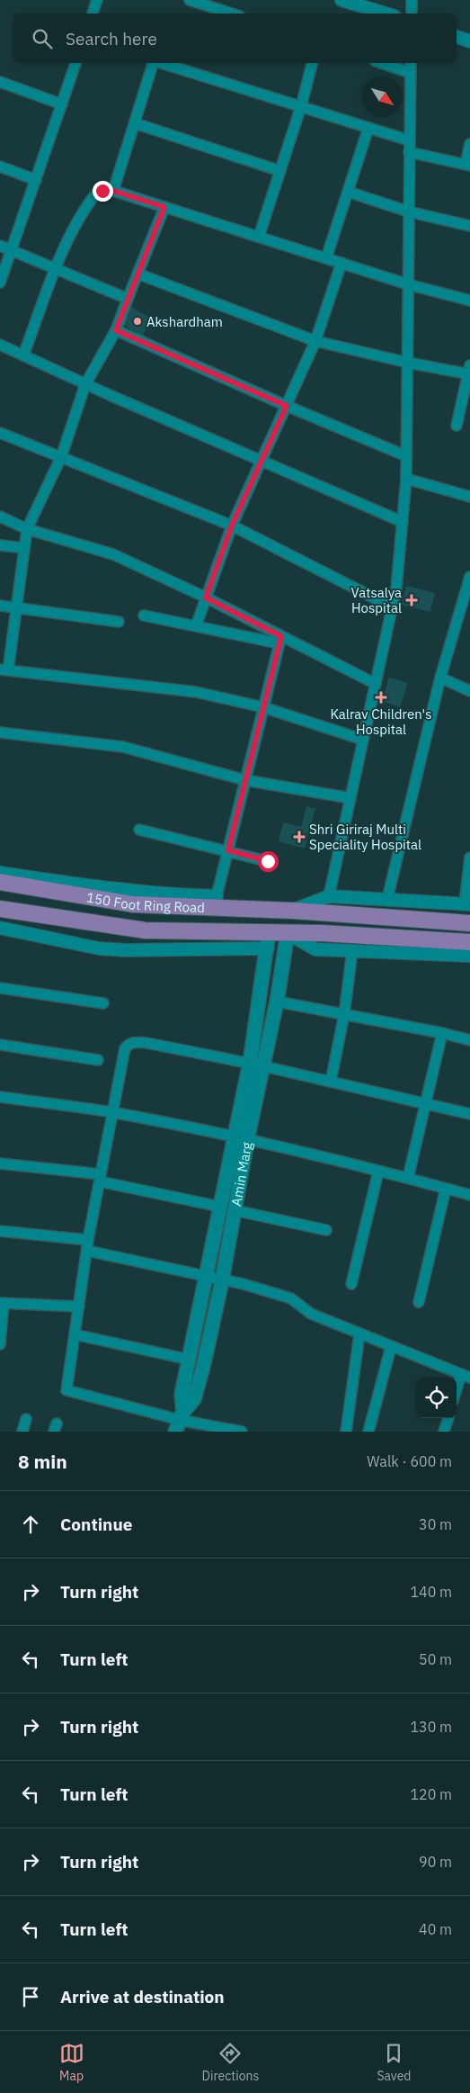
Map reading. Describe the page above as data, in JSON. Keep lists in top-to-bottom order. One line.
{"streets":{"highway":["150 Foot Ring Road"],"main road":["Amin Marg"]},"crossings":[["150 Foot Ring Road","Amin Marg"]],"places":{"other":["Akshardham"],"health":["Vatsalya Hospital","Kalrav Children's Hospital","Shri Giriraj Multi Speciality Hospital"]},"north":"bottom right","page":{"search":"Search here","heading":["8 min","Walk · 600 m"],"list":[["Continue","30 m"],["Turn right","140 m"],["Turn left","50 m"],["Turn right","130 m"],["Turn left","120 m"],["Turn right","90 m"],["Turn left","40 m"],"Arrive at destination"],"nav":["Map","Directions","Saved"]}}
